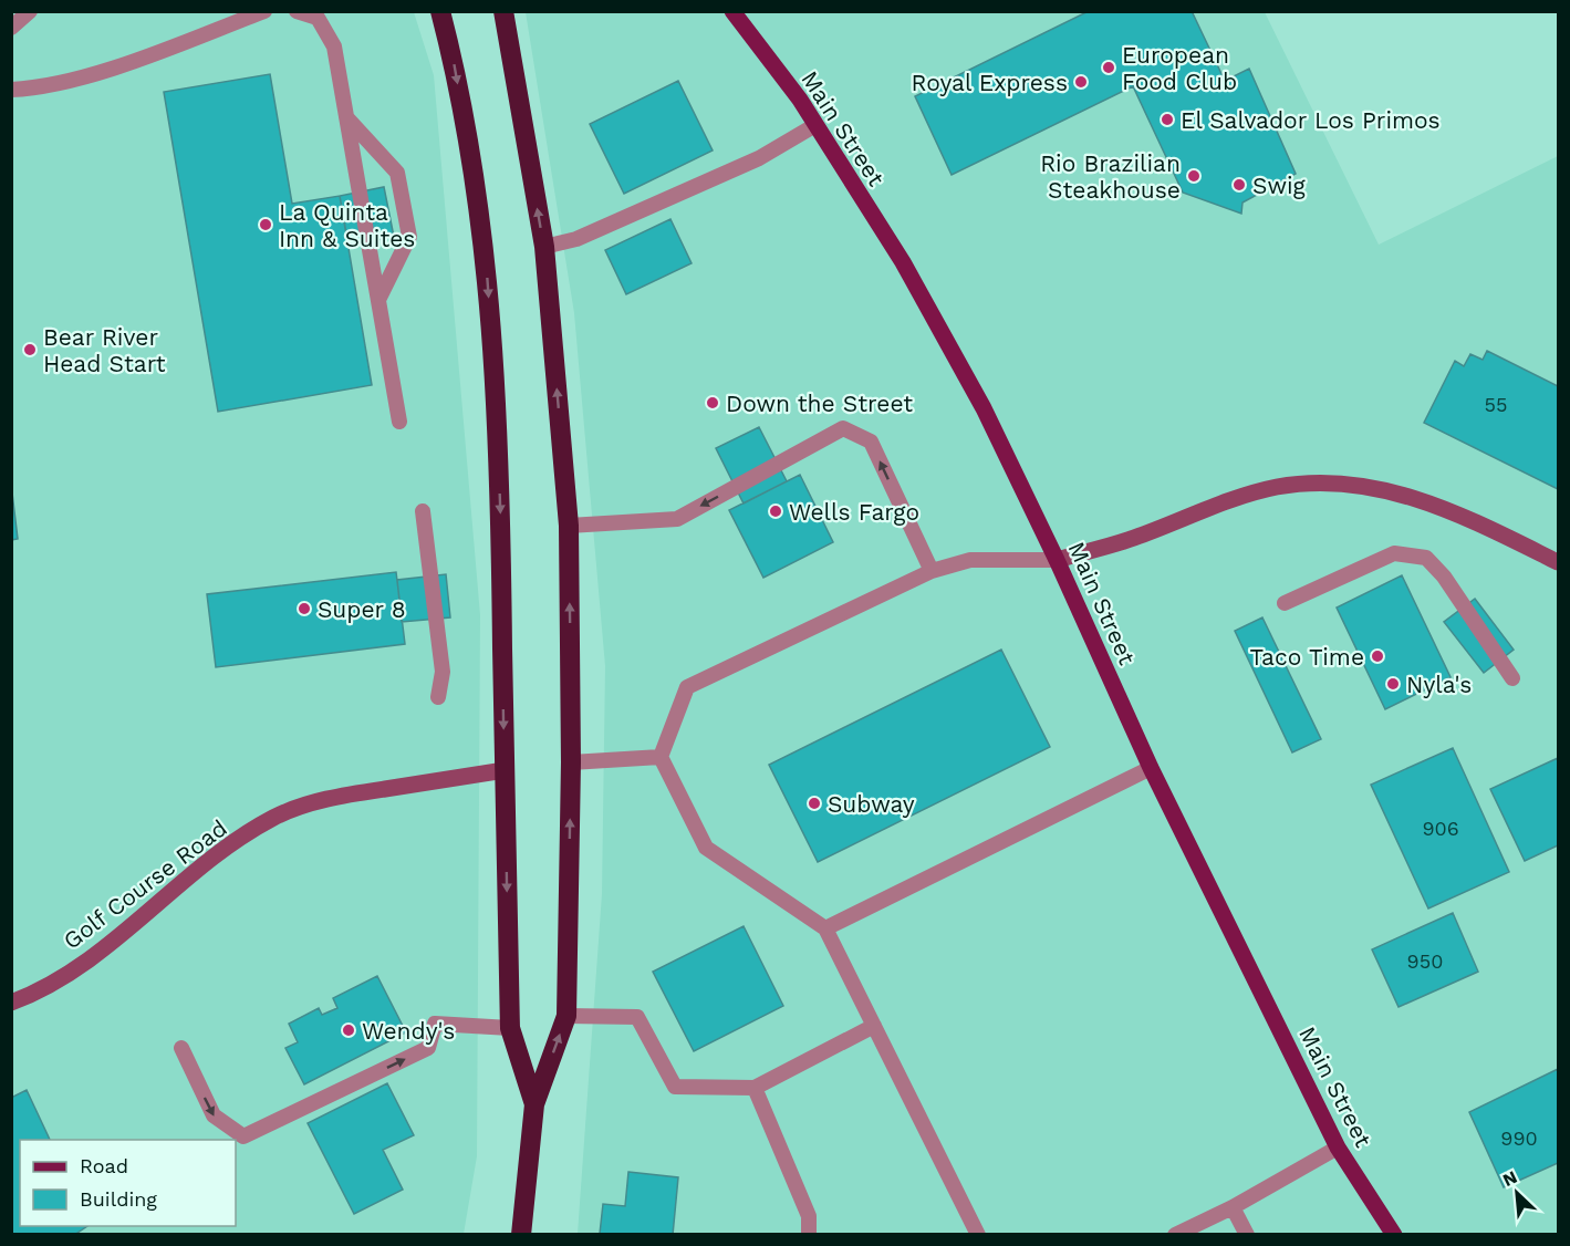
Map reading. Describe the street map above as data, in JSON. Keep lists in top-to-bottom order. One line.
{"streets":{"main road":["Main Street"],"street":["Golf Course Road"]},"places":["European Food Club","Royal Express","El Salvador Los Primos","Rio Brazilian Steakhouse","Swig","La Quinta Inn & Suites","Bear River Head Start","Down the Street","Wells Fargo","Super 8","Taco Time","Nyla's","Subway","Wendy's"],"house_numbers":["55","906","950","990"],"legend":["Road","Building"],"north":"top left"}
